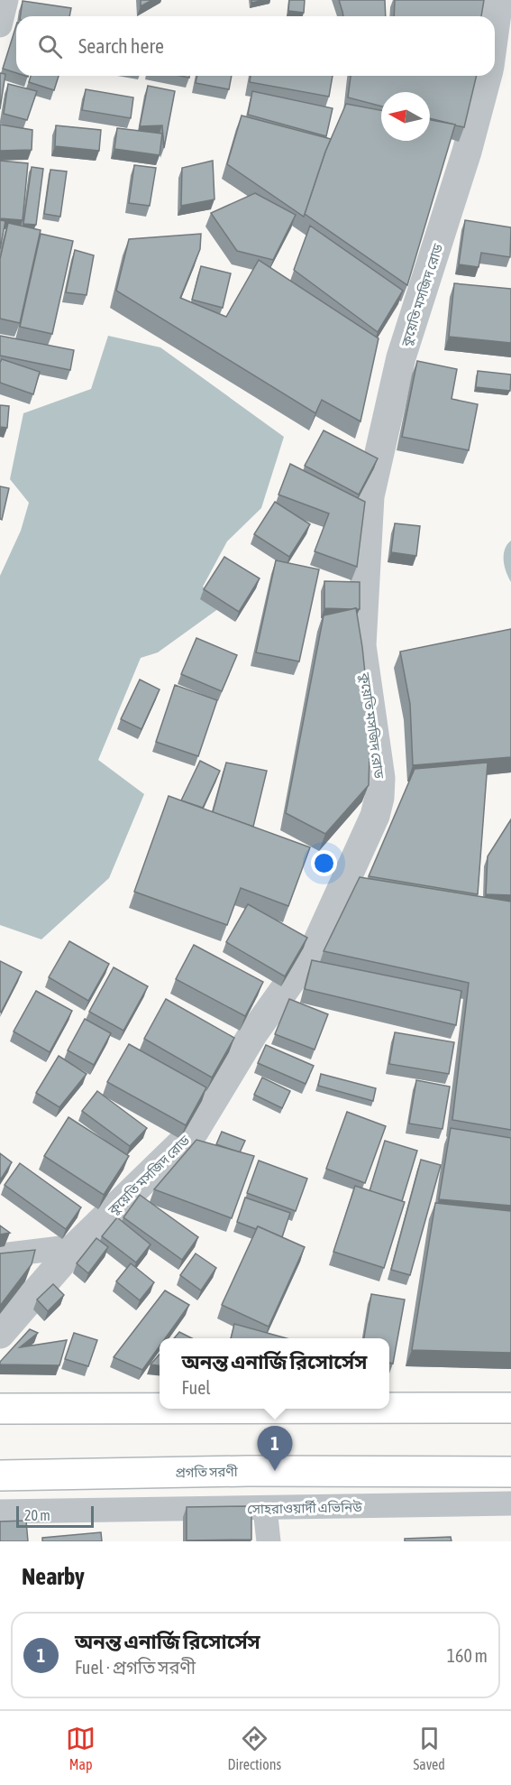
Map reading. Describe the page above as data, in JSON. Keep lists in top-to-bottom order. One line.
{"streets":{"main road":["প্রগতি সরণী"],"street":["কুয়েতি মসজিদ রোড","সোহরাওয়ার্দী এভিনিউ"]},"scale_bar":"20 m","north":"left","page":{"search":"Search here","popup":["অনন্ত এনার্জি রিসোর্সেস","Fuel"],"pins":"1","scale":"20 m","heading":"Nearby","list":[{"mark":"1","name":"অনন্ত এনার্জি রিসোর্সেস","note":"Fuel · প্রগতি সরণী","value":"160 m"}],"nav":["Map","Directions","Saved"]}}
